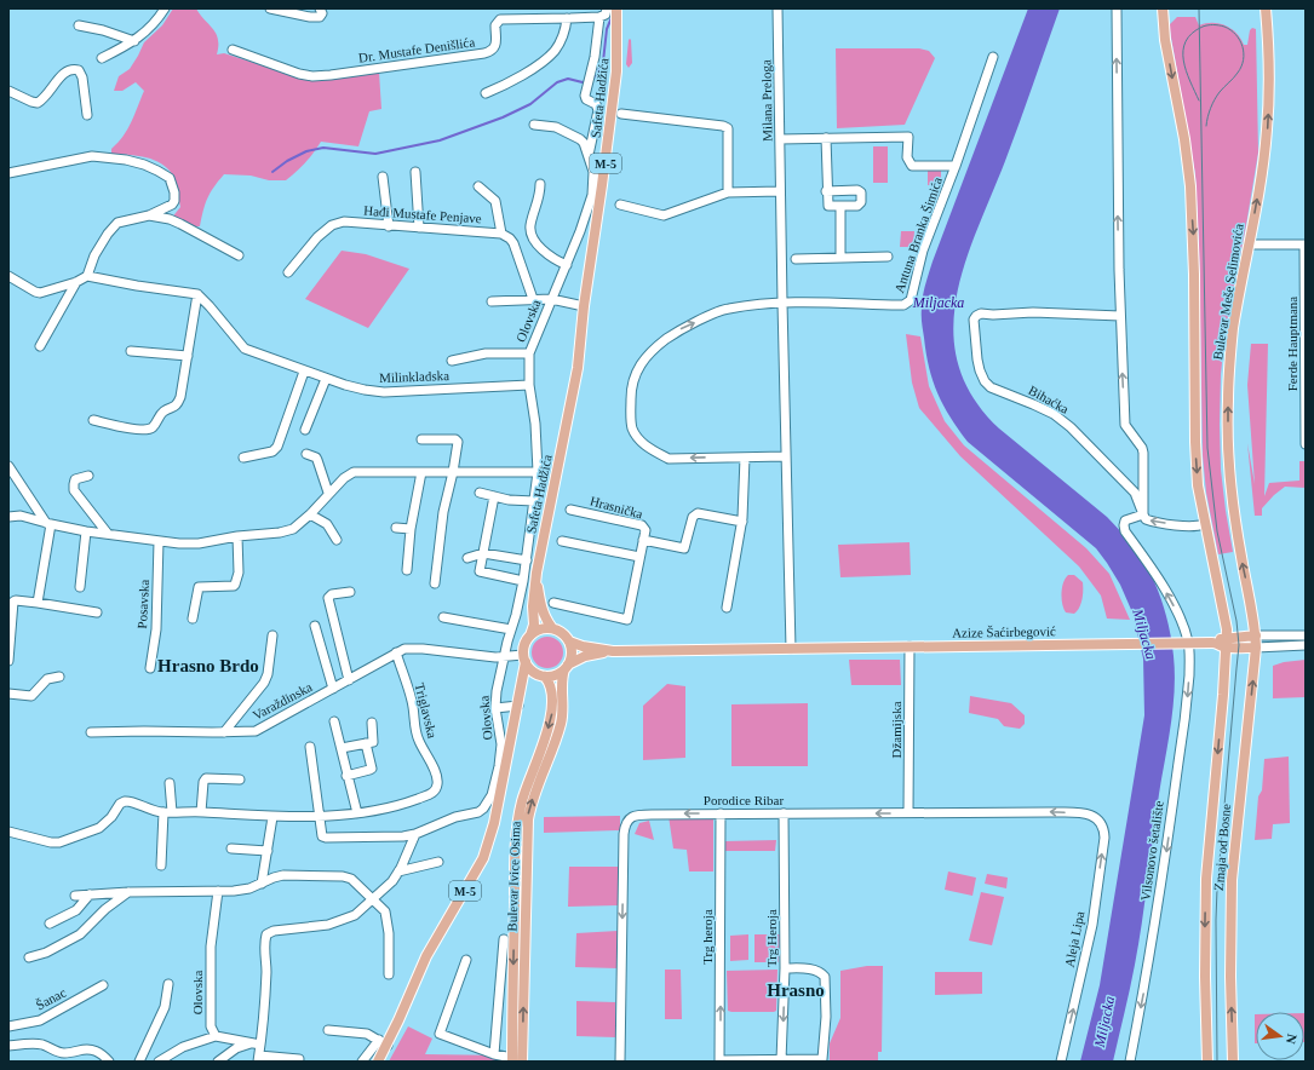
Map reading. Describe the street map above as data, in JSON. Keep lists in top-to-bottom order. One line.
{"streets":{"main road":["Safeta Hadžića","M-5","Bulevar Meše Selimovića","Azize Šaćirbegović","Zmaja od Bosne","Bulevar Ivice Osima"],"street":["Dr. Mustafe Denišlića","Milana Preloga","Hađi Mustafe Penjave","Antuna Branka Šimića","Olovska","Ferde Hauptmana","Milinkladska","Bihaćka","Hrasnička","Posavska","Varaždinska","Triglavska","Džamijska","Porodice Ribar","Vilsonovo šetalište","Trg heroja","Trg Heroja","Aleja Lipa","Šanac"]},"crossings":[["Safeta Hadžića","M-5"],["Safeta Hadžića","Olovska"],["Safeta Hadžića","Azize Šaćirbegović"],["Safeta Hadžića","Bulevar Ivice Osima"],["Milana Preloga","Antuna Branka Šimića"],["M-5","Azize Šaćirbegović"],["M-5","Bulevar Ivice Osima"],["Bulevar Meše Selimovića","Azize Šaćirbegović"],["Bulevar Meše Selimovića","Zmaja od Bosne"],["Olovska","Milinkladska"],["Olovska","Triglavska"],["Azize Šaćirbegović","Džamijska"],["Azize Šaćirbegović","Zmaja od Bosne"],["Azize Šaćirbegović","Vilsonovo šetalište"],["Azize Šaćirbegović","Bulevar Ivice Osima"],["Varaždinska","Triglavska"],["Džamijska","Porodice Ribar"],["Porodice Ribar","Trg heroja"],["Porodice Ribar","Trg Heroja"],["Porodice Ribar","Aleja Lipa"],["Trg heroja","Trg Heroja"]],"one_way":["Vilsonovo šetalište","Trg heroja","Trg Heroja","Aleja Lipa"],"districts":["Hrasno Brdo","Hrasno"],"water":["Miljacka"],"north":"right"}
